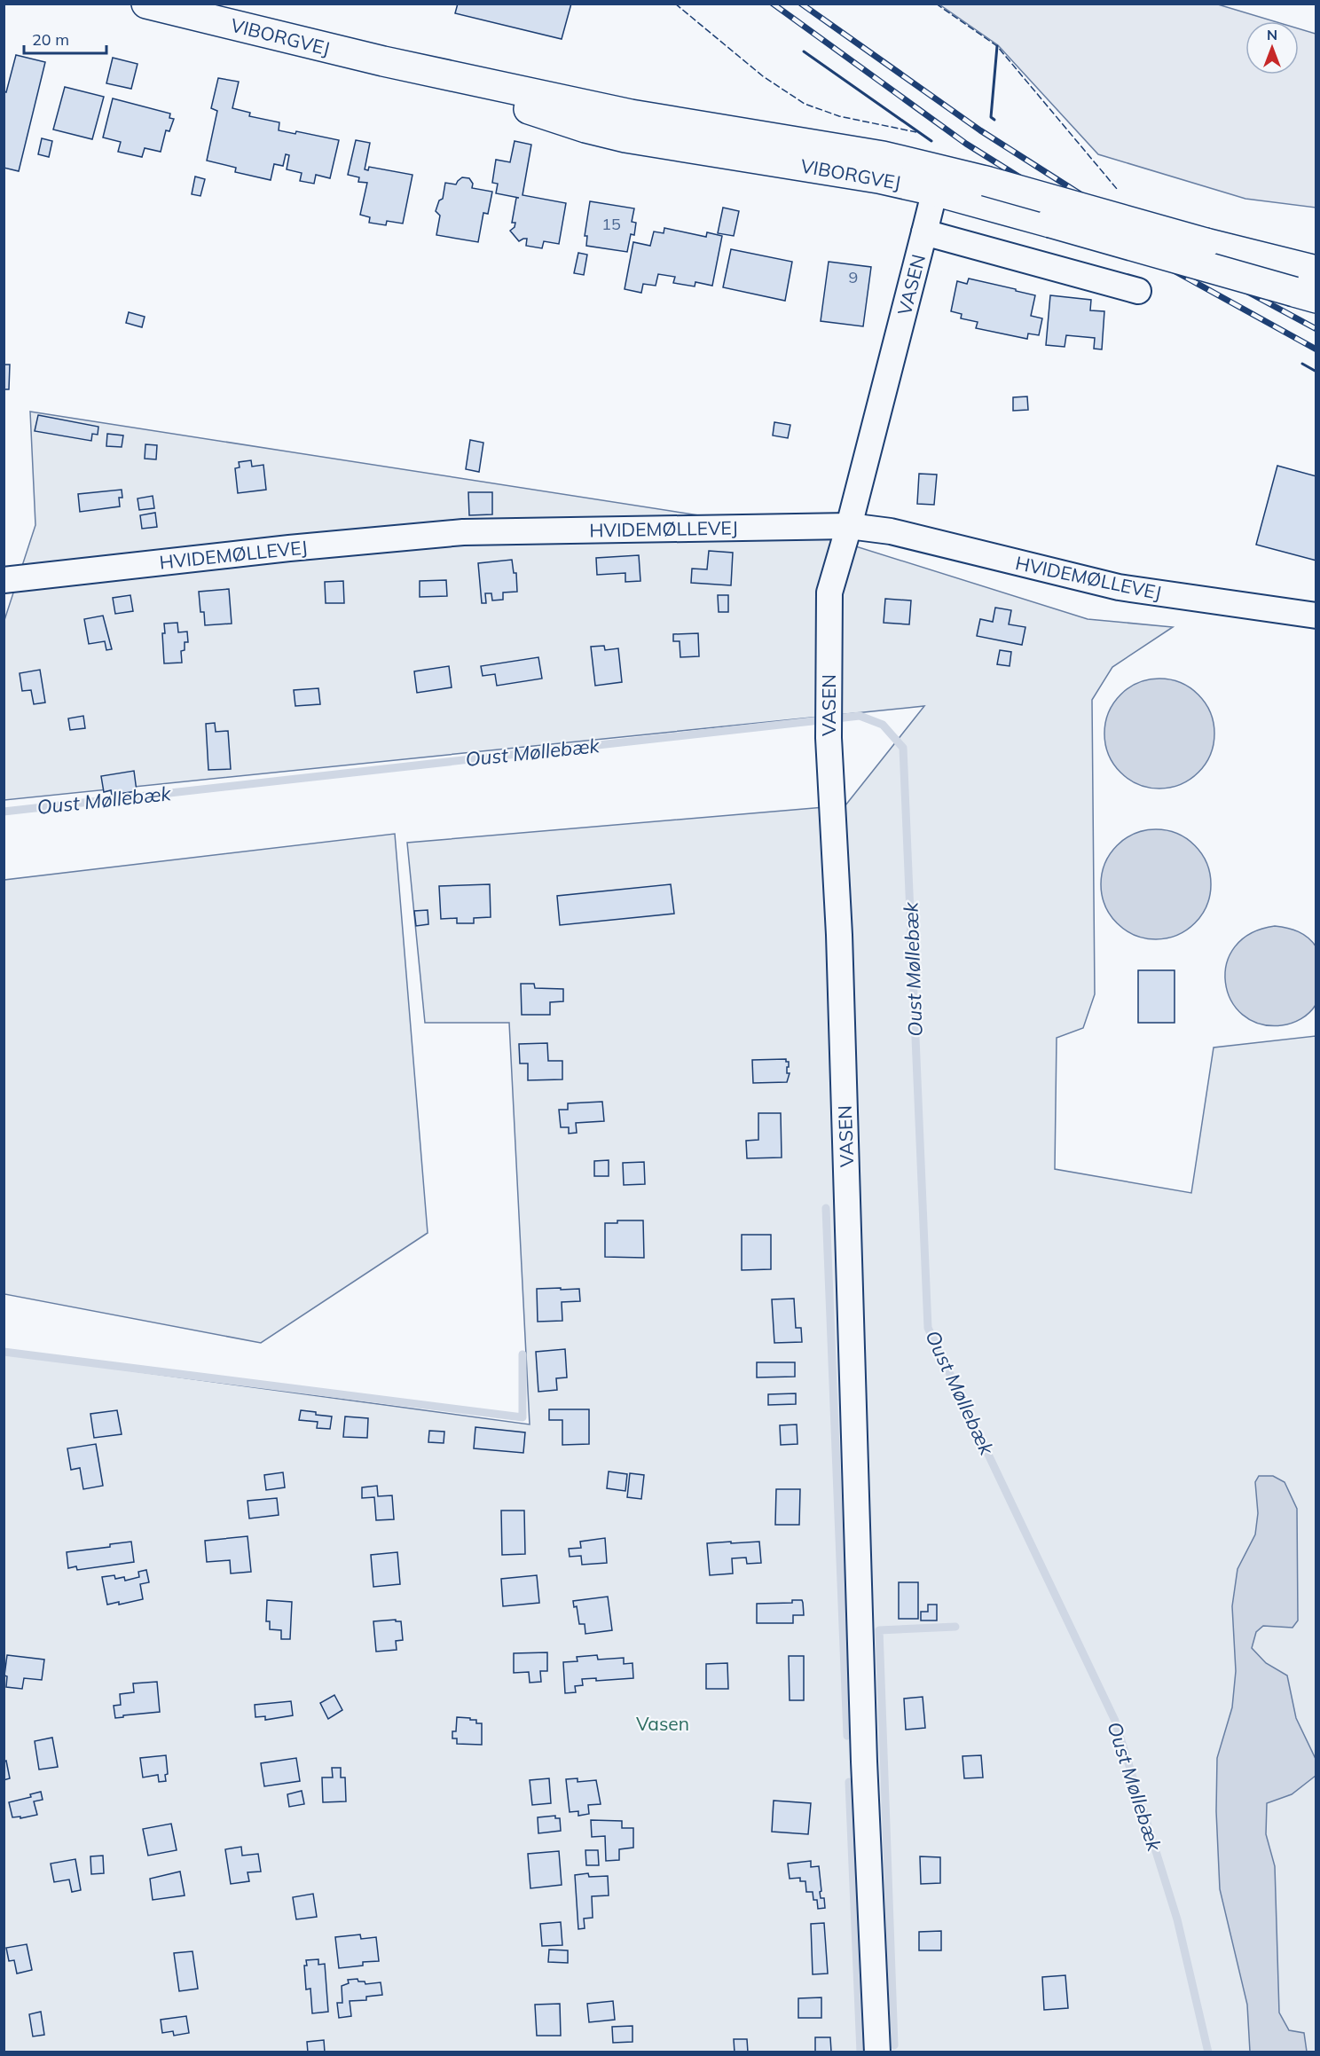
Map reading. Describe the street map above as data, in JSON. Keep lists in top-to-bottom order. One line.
{"streets":{"street":["VIBORGVEJ","VASEN","HVIDEMØLLEVEJ"]},"crossings":[["VIBORGVEJ","VASEN"],["VASEN","HVIDEMØLLEVEJ"]],"water":["Oust Møllebæk"],"parks":["Vasen"],"house_numbers":["15","9"],"scale_bar":"20 m","north":"top"}
